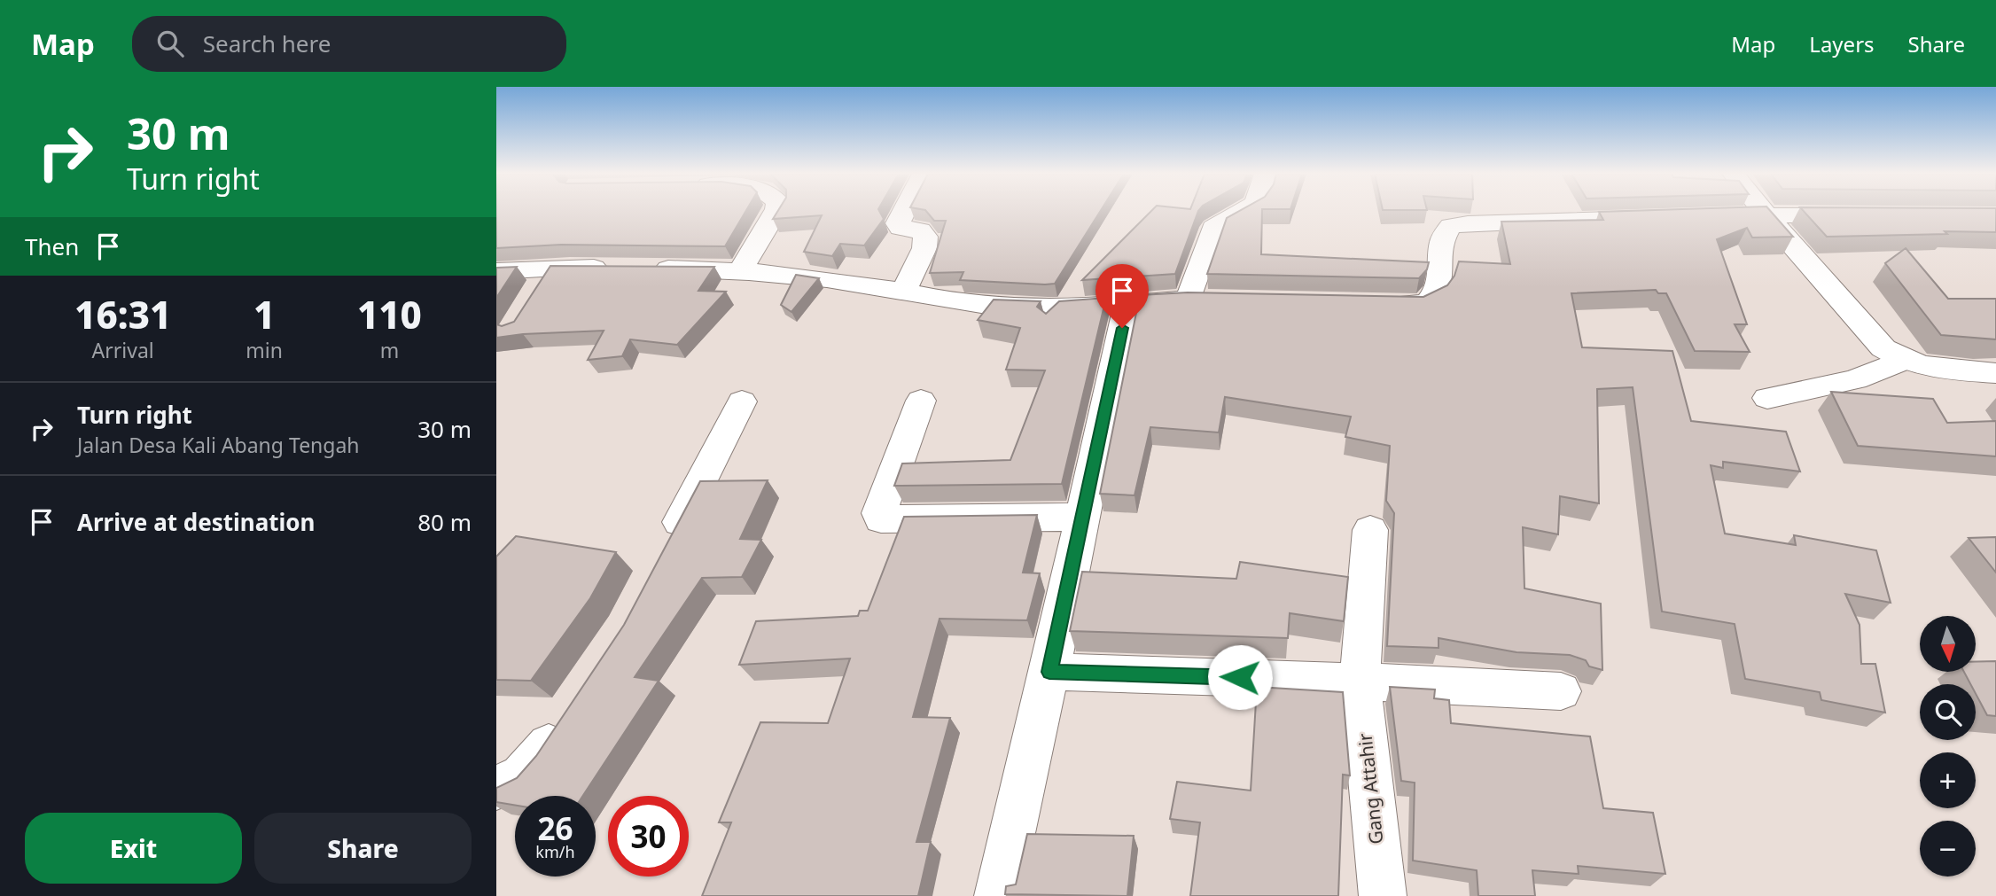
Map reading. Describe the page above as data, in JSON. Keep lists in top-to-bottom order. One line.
{"streets":{"street":["Gang Attahir"]},"north":"bottom","page":{"header":"Map","search":"Search here","nav":["Map","Layers","Share"],"turn":["30 m","Turn right"],"then":"Then","eta":["16:31","Arrival","1","min","110","m"],"list":[{"name":"Turn right","note":"Jalan Desa Kali Abang Tengah","value":"30 m"},{"name":"Arrive at destination","value":"80 m"}],"map_buttons":["+","−"],"speed":"26 km/h","limit":"30","buttons":["Exit","Share"]}}
